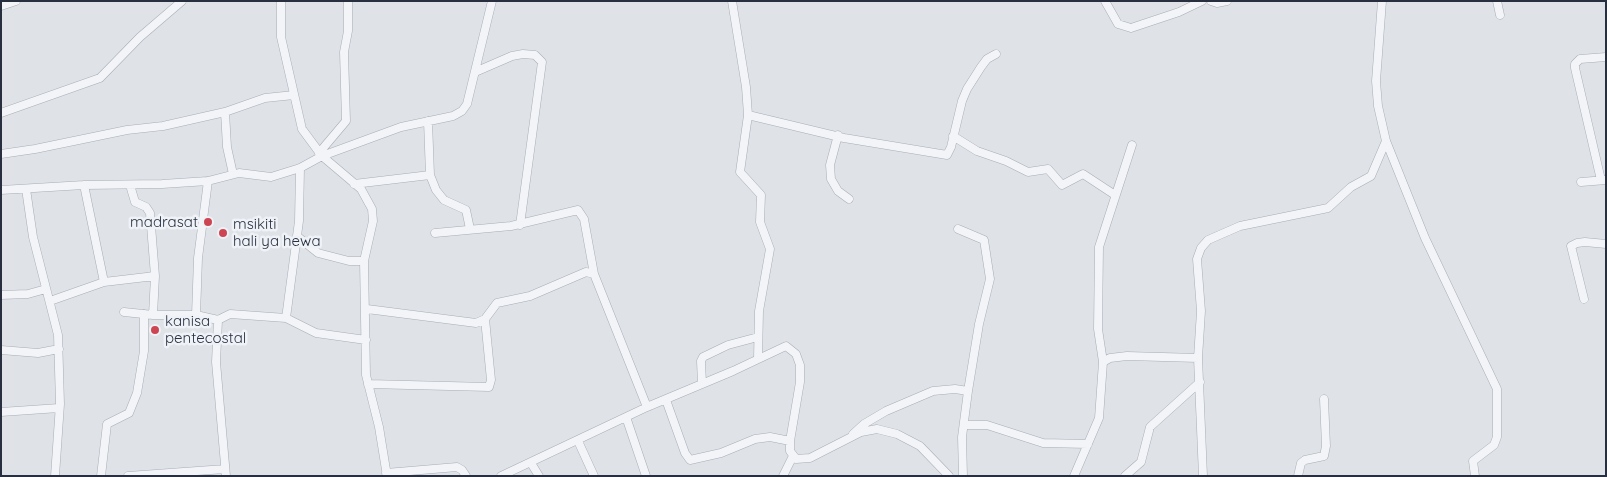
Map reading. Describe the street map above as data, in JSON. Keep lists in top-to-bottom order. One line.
{"places":["madrasat","msikiti hali ya hewa","kanisa pentecostal"]}
